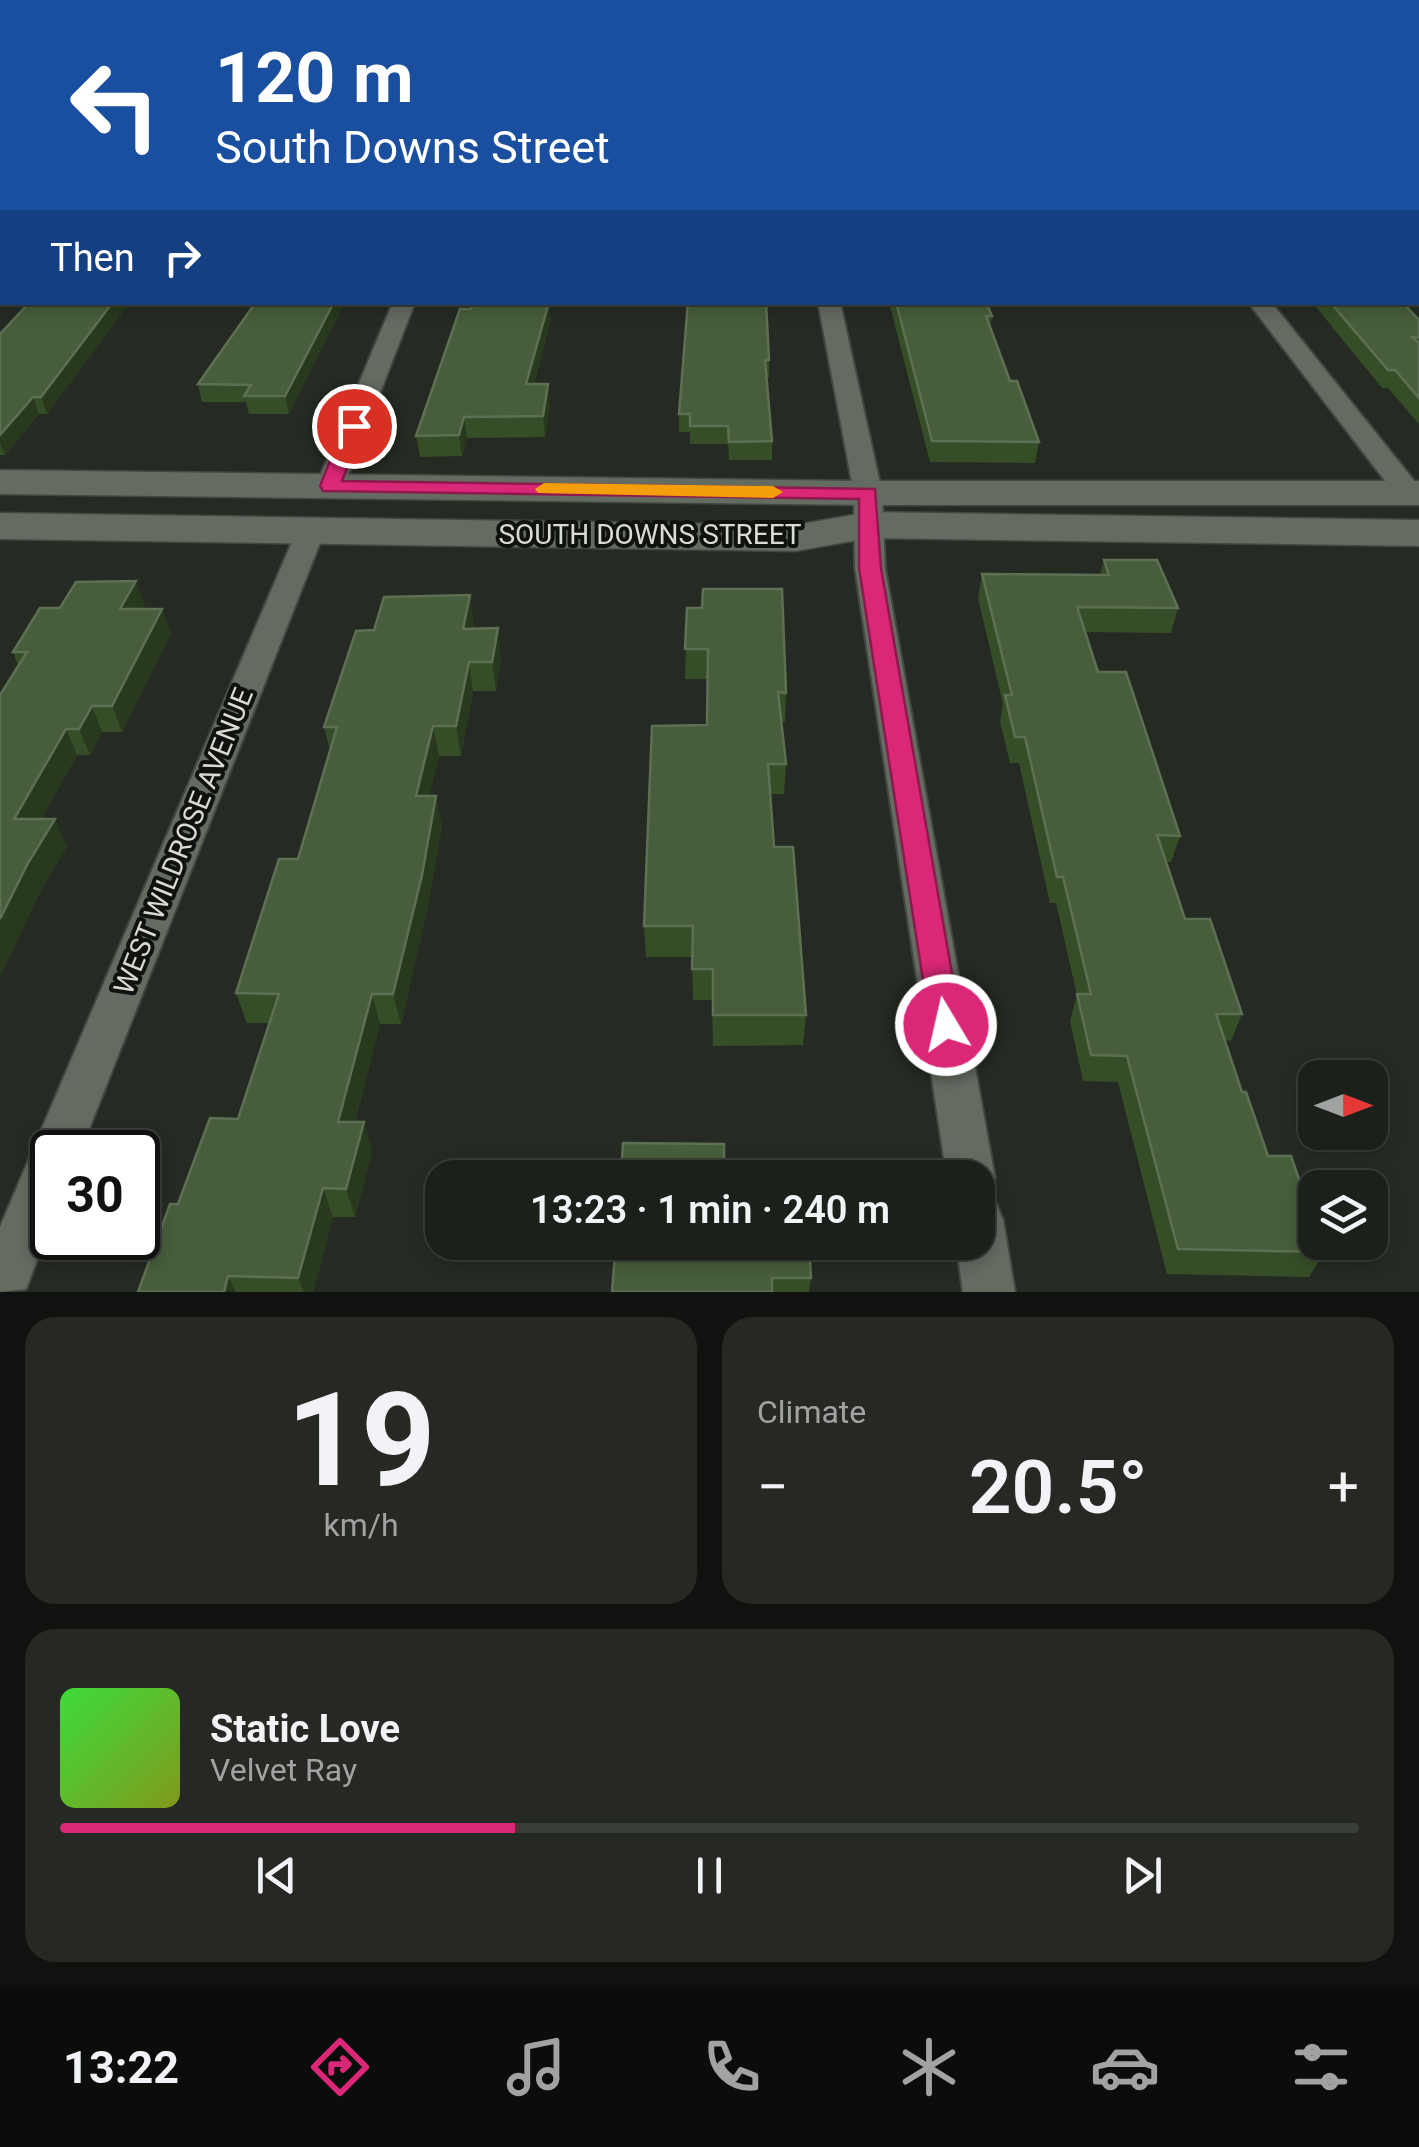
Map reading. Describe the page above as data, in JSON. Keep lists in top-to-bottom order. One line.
{"streets":{"main road":["SOUTH DOWNS STREET"],"street":["WEST WILDROSE AVENUE"]},"crossings":[["SOUTH DOWNS STREET","WEST WILDROSE AVENUE"]],"north":"right","page":{"turn":["120 m","South Downs Street"],"then":"Then","limit":"30","trip":"13:23 · 1 min · 240 m","tile":[["19","km/h"],"Climate"],"heat":["−","20.5°","+"],"song":["Static Love","Velvet Ray"],"tabs":"13:22"}}
